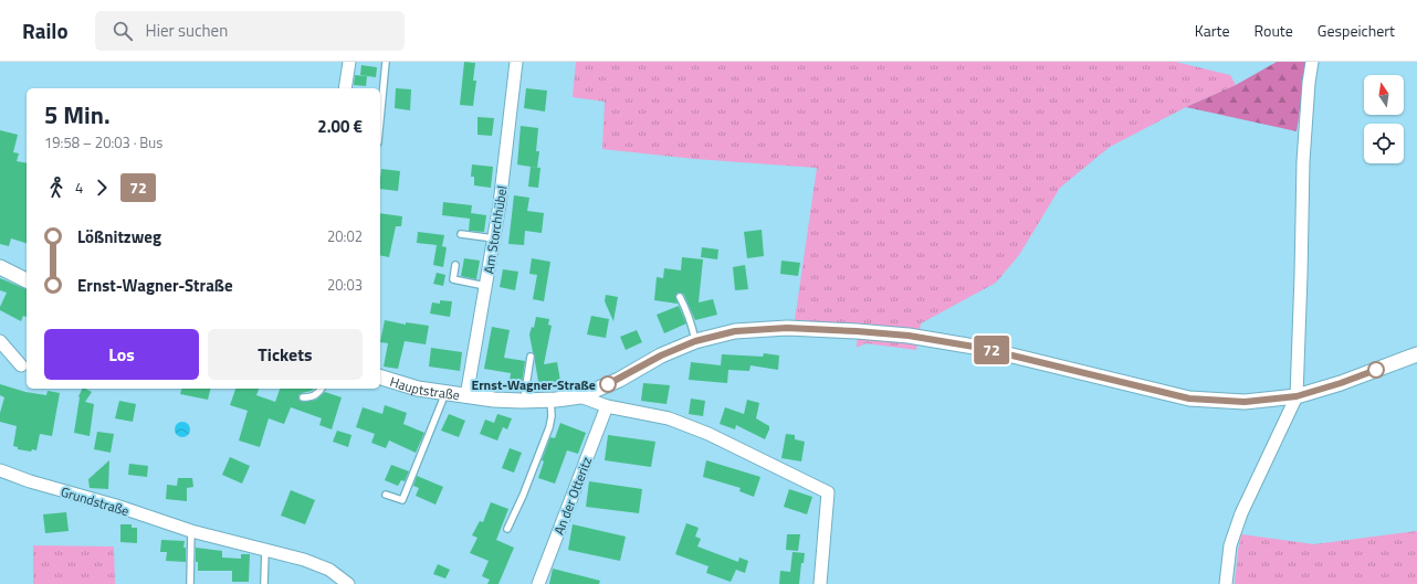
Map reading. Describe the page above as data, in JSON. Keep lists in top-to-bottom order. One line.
{"streets":{"street":["Am Storchhübel","Hauptstraße","An der Otteritz","Grundstraße"]},"crossings":[["Am Storchhübel","Hauptstraße"]],"places":["Ernst-Wagner-Straße"],"lines":["bus line 72"],"north":"top","page":{"header":"Railo","search":"Hier suchen","nav":["Karte","Route","Gespeichert"],"on_map":"72","heading":["5 Min.","19:58 – 20:03 · Bus","2.00 €"],"legs":["4","72"],"list":[{"name":"Lößnitzweg","value":"20:02"},{"name":"Ernst-Wagner-Straße","value":"20:03"}],"buttons":["Los","Tickets"]}}
